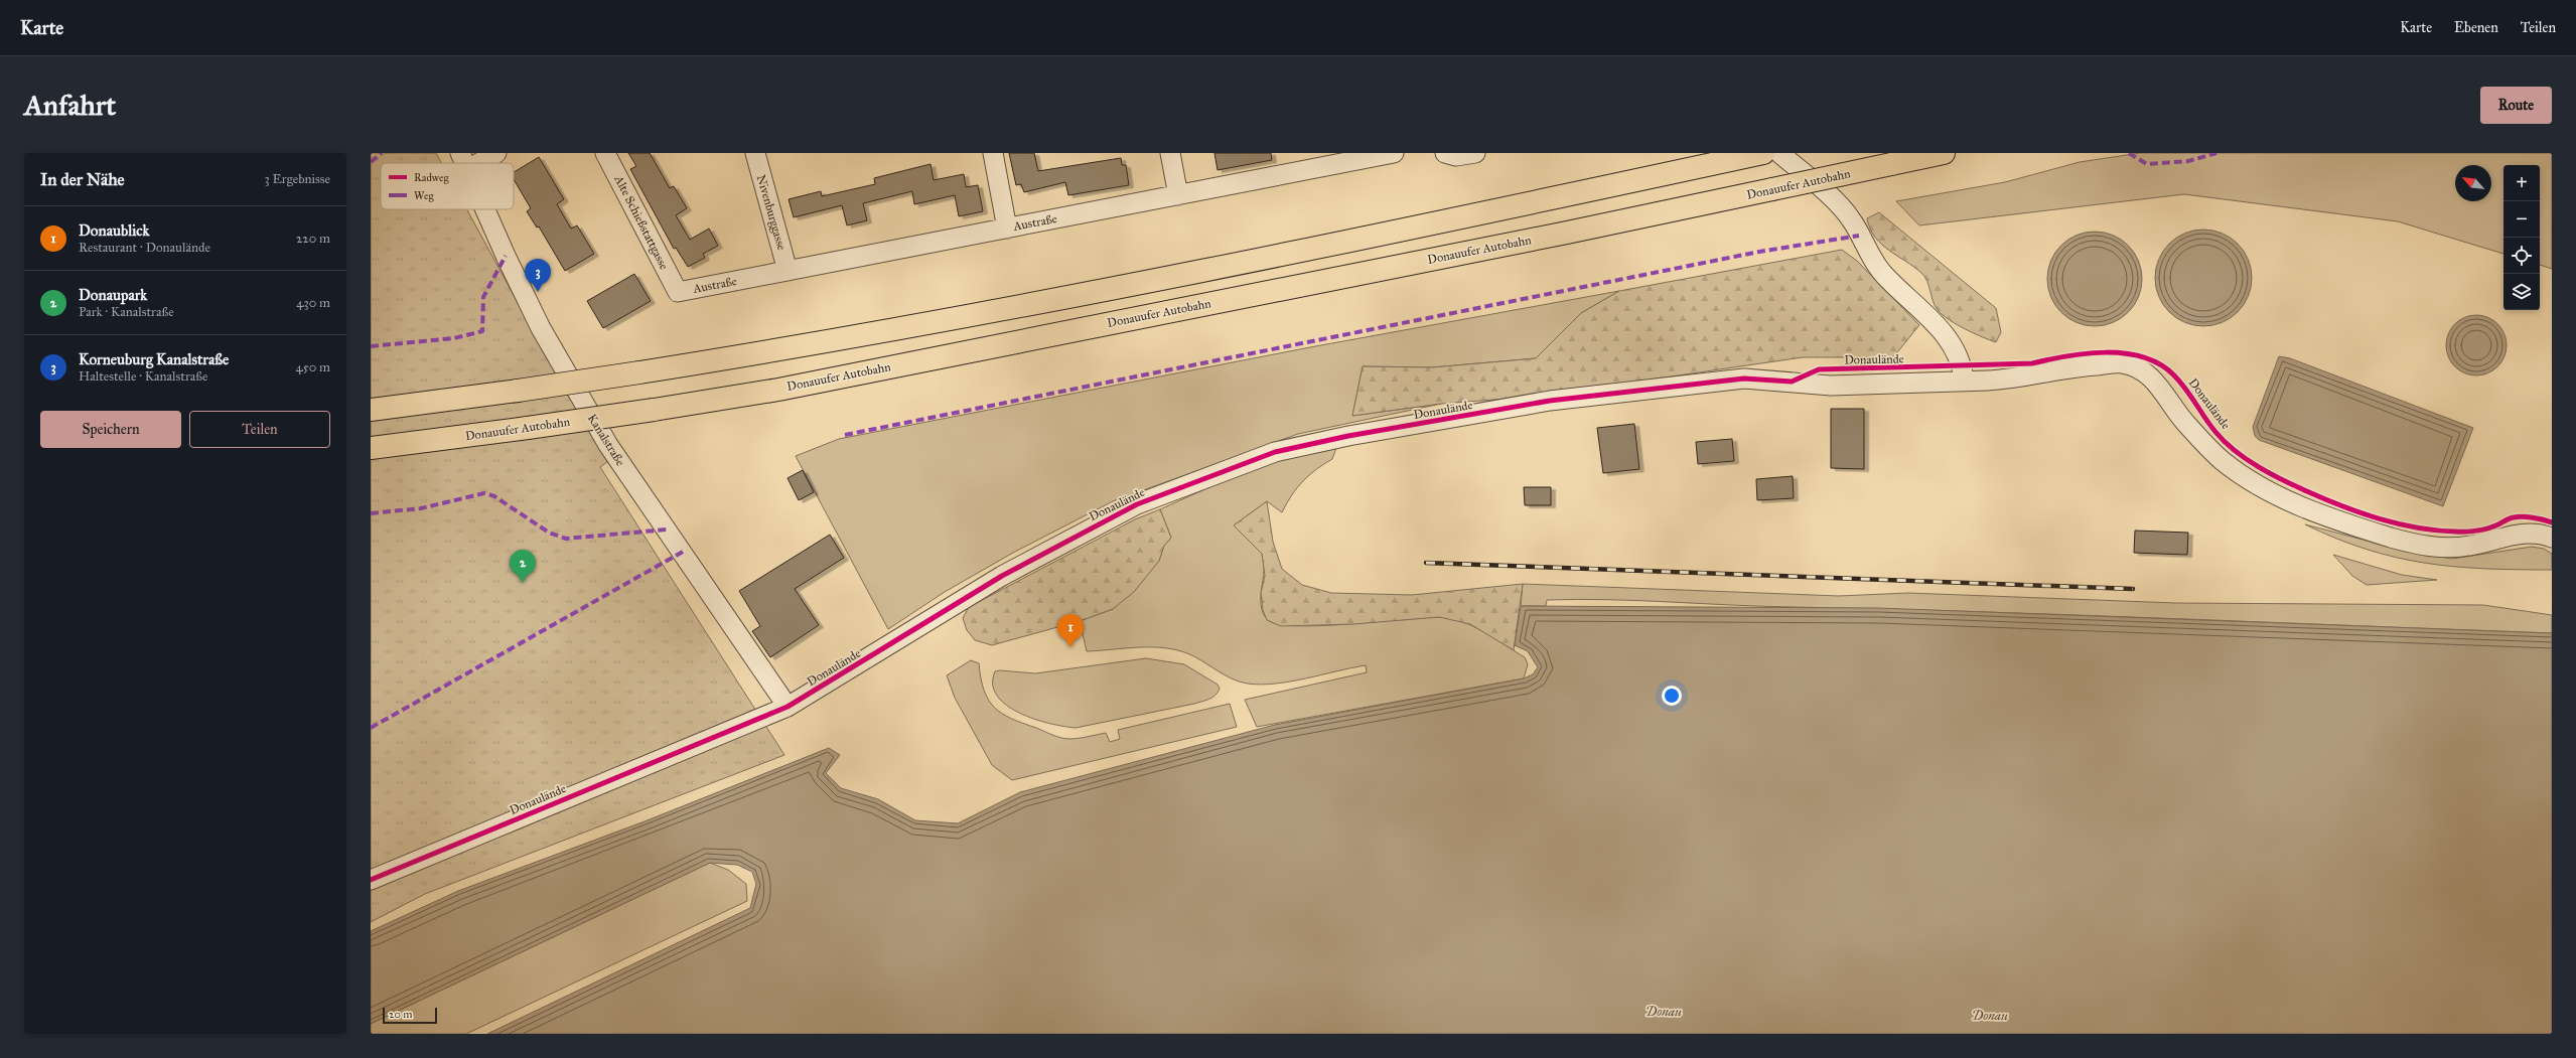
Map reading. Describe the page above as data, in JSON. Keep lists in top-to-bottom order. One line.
{"streets":{"highway":["Donauufer Autobahn"],"street":["Nivenburggasse","Alte Schießstattgasse","Austraße","Donaulände","Kanalstraße"]},"crossings":[["Nivenburggasse","Austraße"],["Alte Schießstattgasse","Austraße"],["Donaulände","Kanalstraße"]],"water":["Donau"],"legend":["Radweg","Weg"],"scale_bar":"20 m","north":"top left","page":{"header":"Karte","nav":["Karte","Ebenen","Teilen"],"buttons":["Route",["Speichern","Teilen"]],"title":"Anfahrt","heading":["In der Nähe","3 Ergebnisse"],"map_buttons":["+","−"],"list":[{"mark":"1","name":"Donaublick","note":"Restaurant · Donaulände","value":"220 m"},{"mark":"2","name":"Donaupark","note":"Park · Kanalstraße","value":"430 m"},{"mark":"3","name":"Korneuburg Kanalstraße","note":"Haltestelle · Kanalstraße","value":"450 m"}],"pins":["3","2","1"],"scale":"20 m"}}
